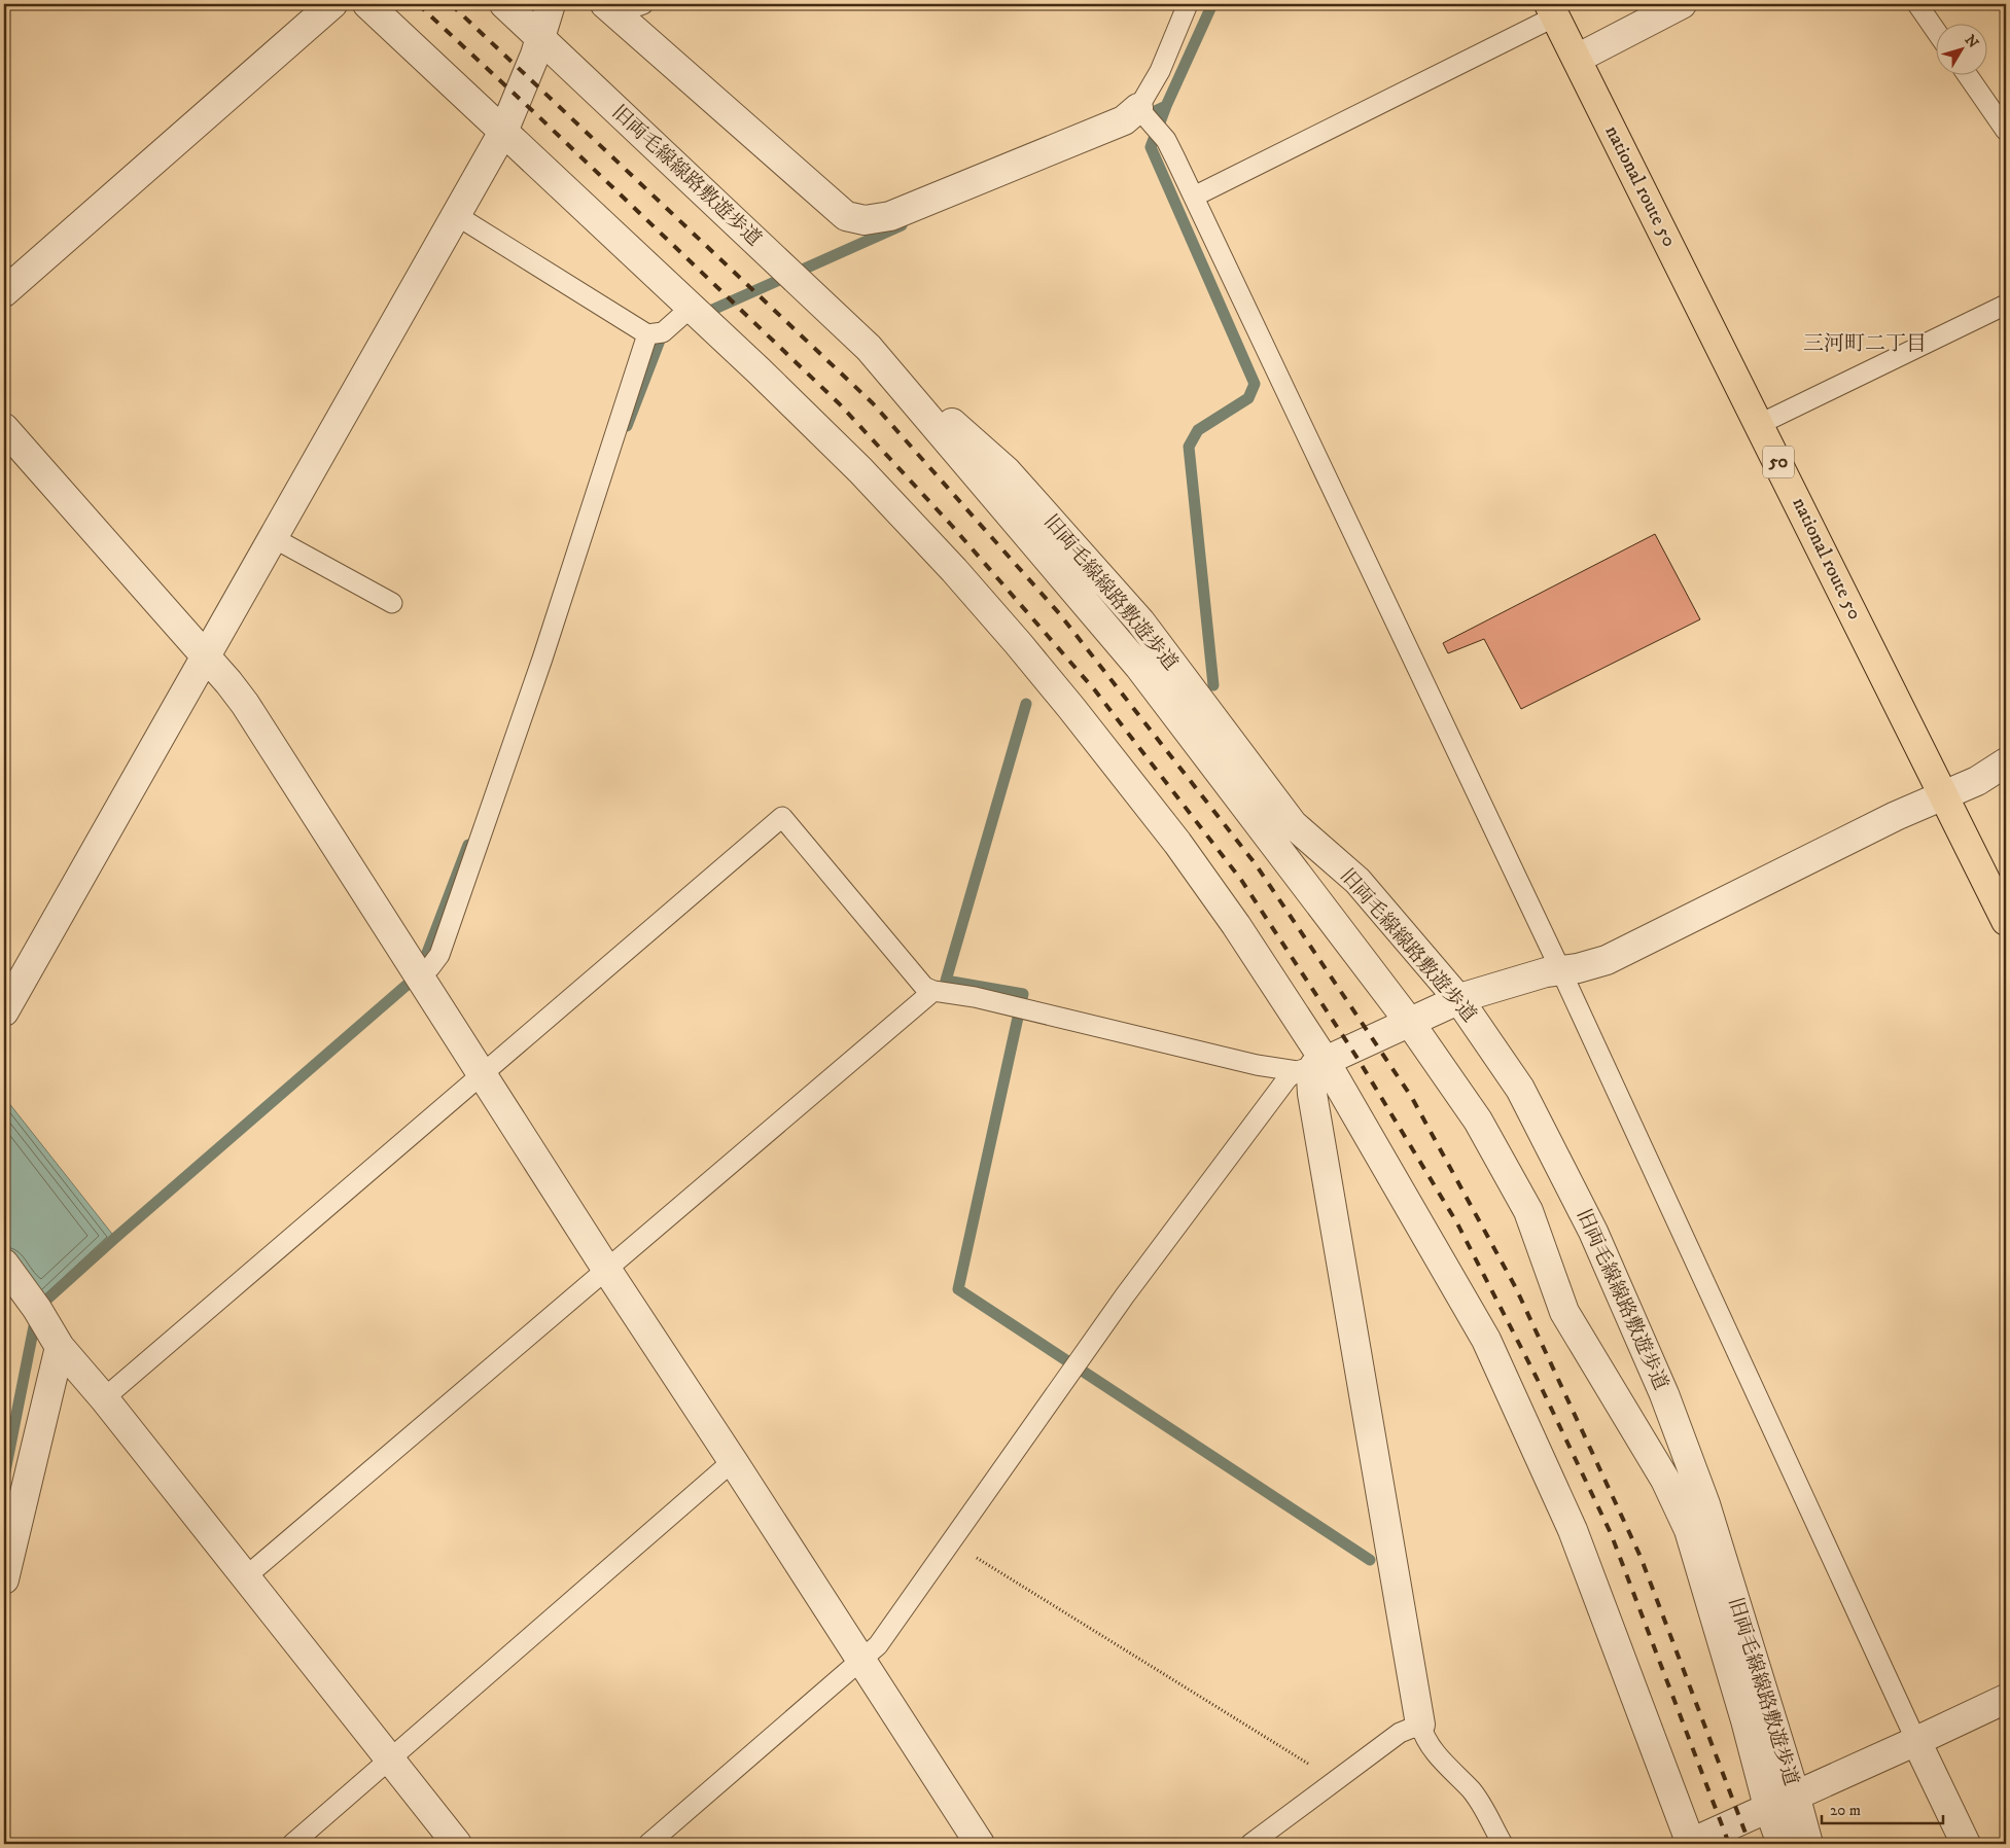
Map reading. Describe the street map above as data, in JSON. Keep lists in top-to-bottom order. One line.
{"streets":{"highway":["national route 50","50"],"street":["旧両毛線線路敷遊歩道"]},"districts":["三河町二丁目"],"scale_bar":"20 m","north":"top right"}
